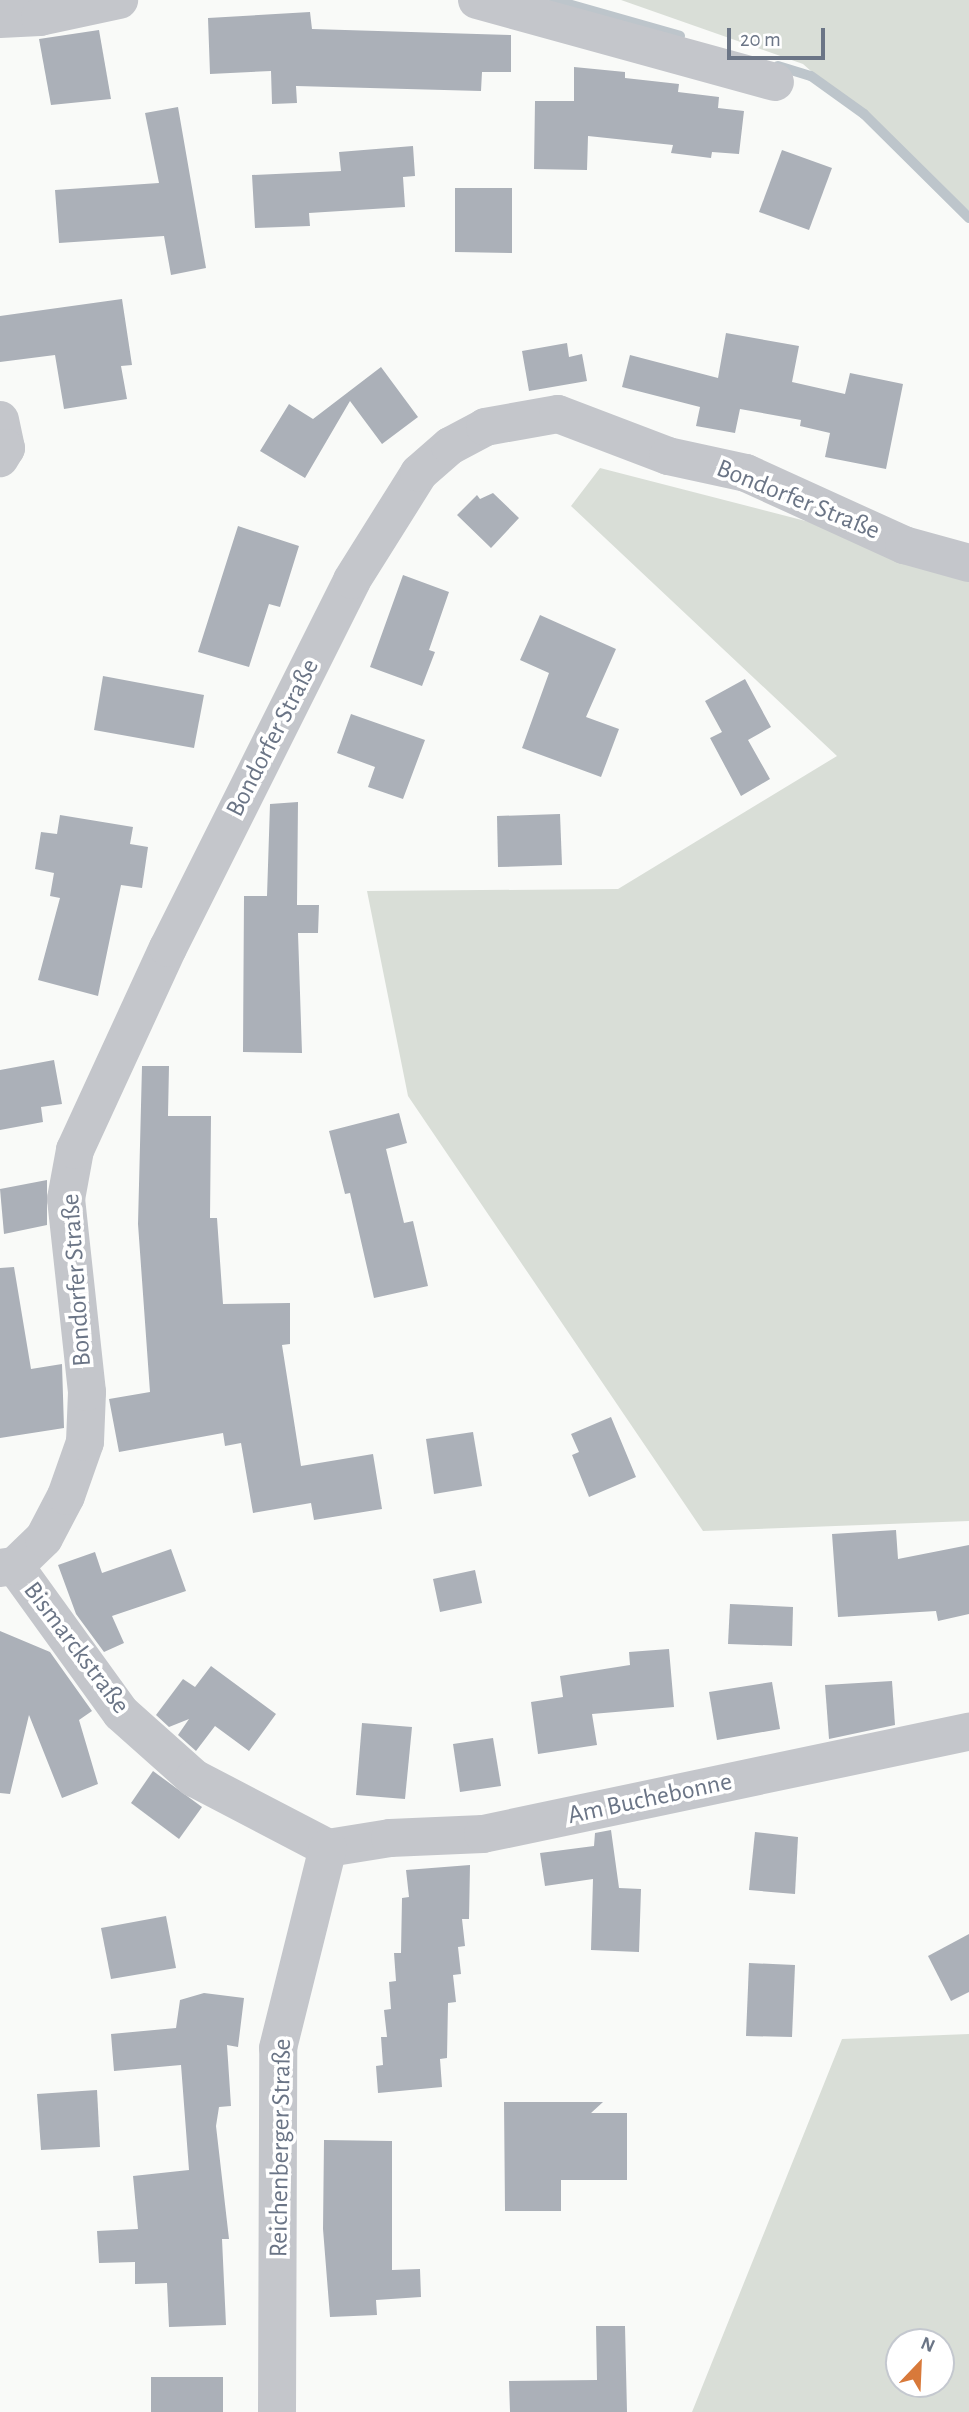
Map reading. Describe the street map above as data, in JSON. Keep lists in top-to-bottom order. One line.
{"streets":{"street":["Bondorfer Straße","Bismarckstraße","Am Buchebonne","Reichenberger Straße"]},"crossings":[["Bondorfer Straße","Bismarckstraße"],["Bismarckstraße","Am Buchebonne"],["Bismarckstraße","Reichenberger Straße"],["Am Buchebonne","Reichenberger Straße"]],"scale_bar":"20 m","north":"top right"}
